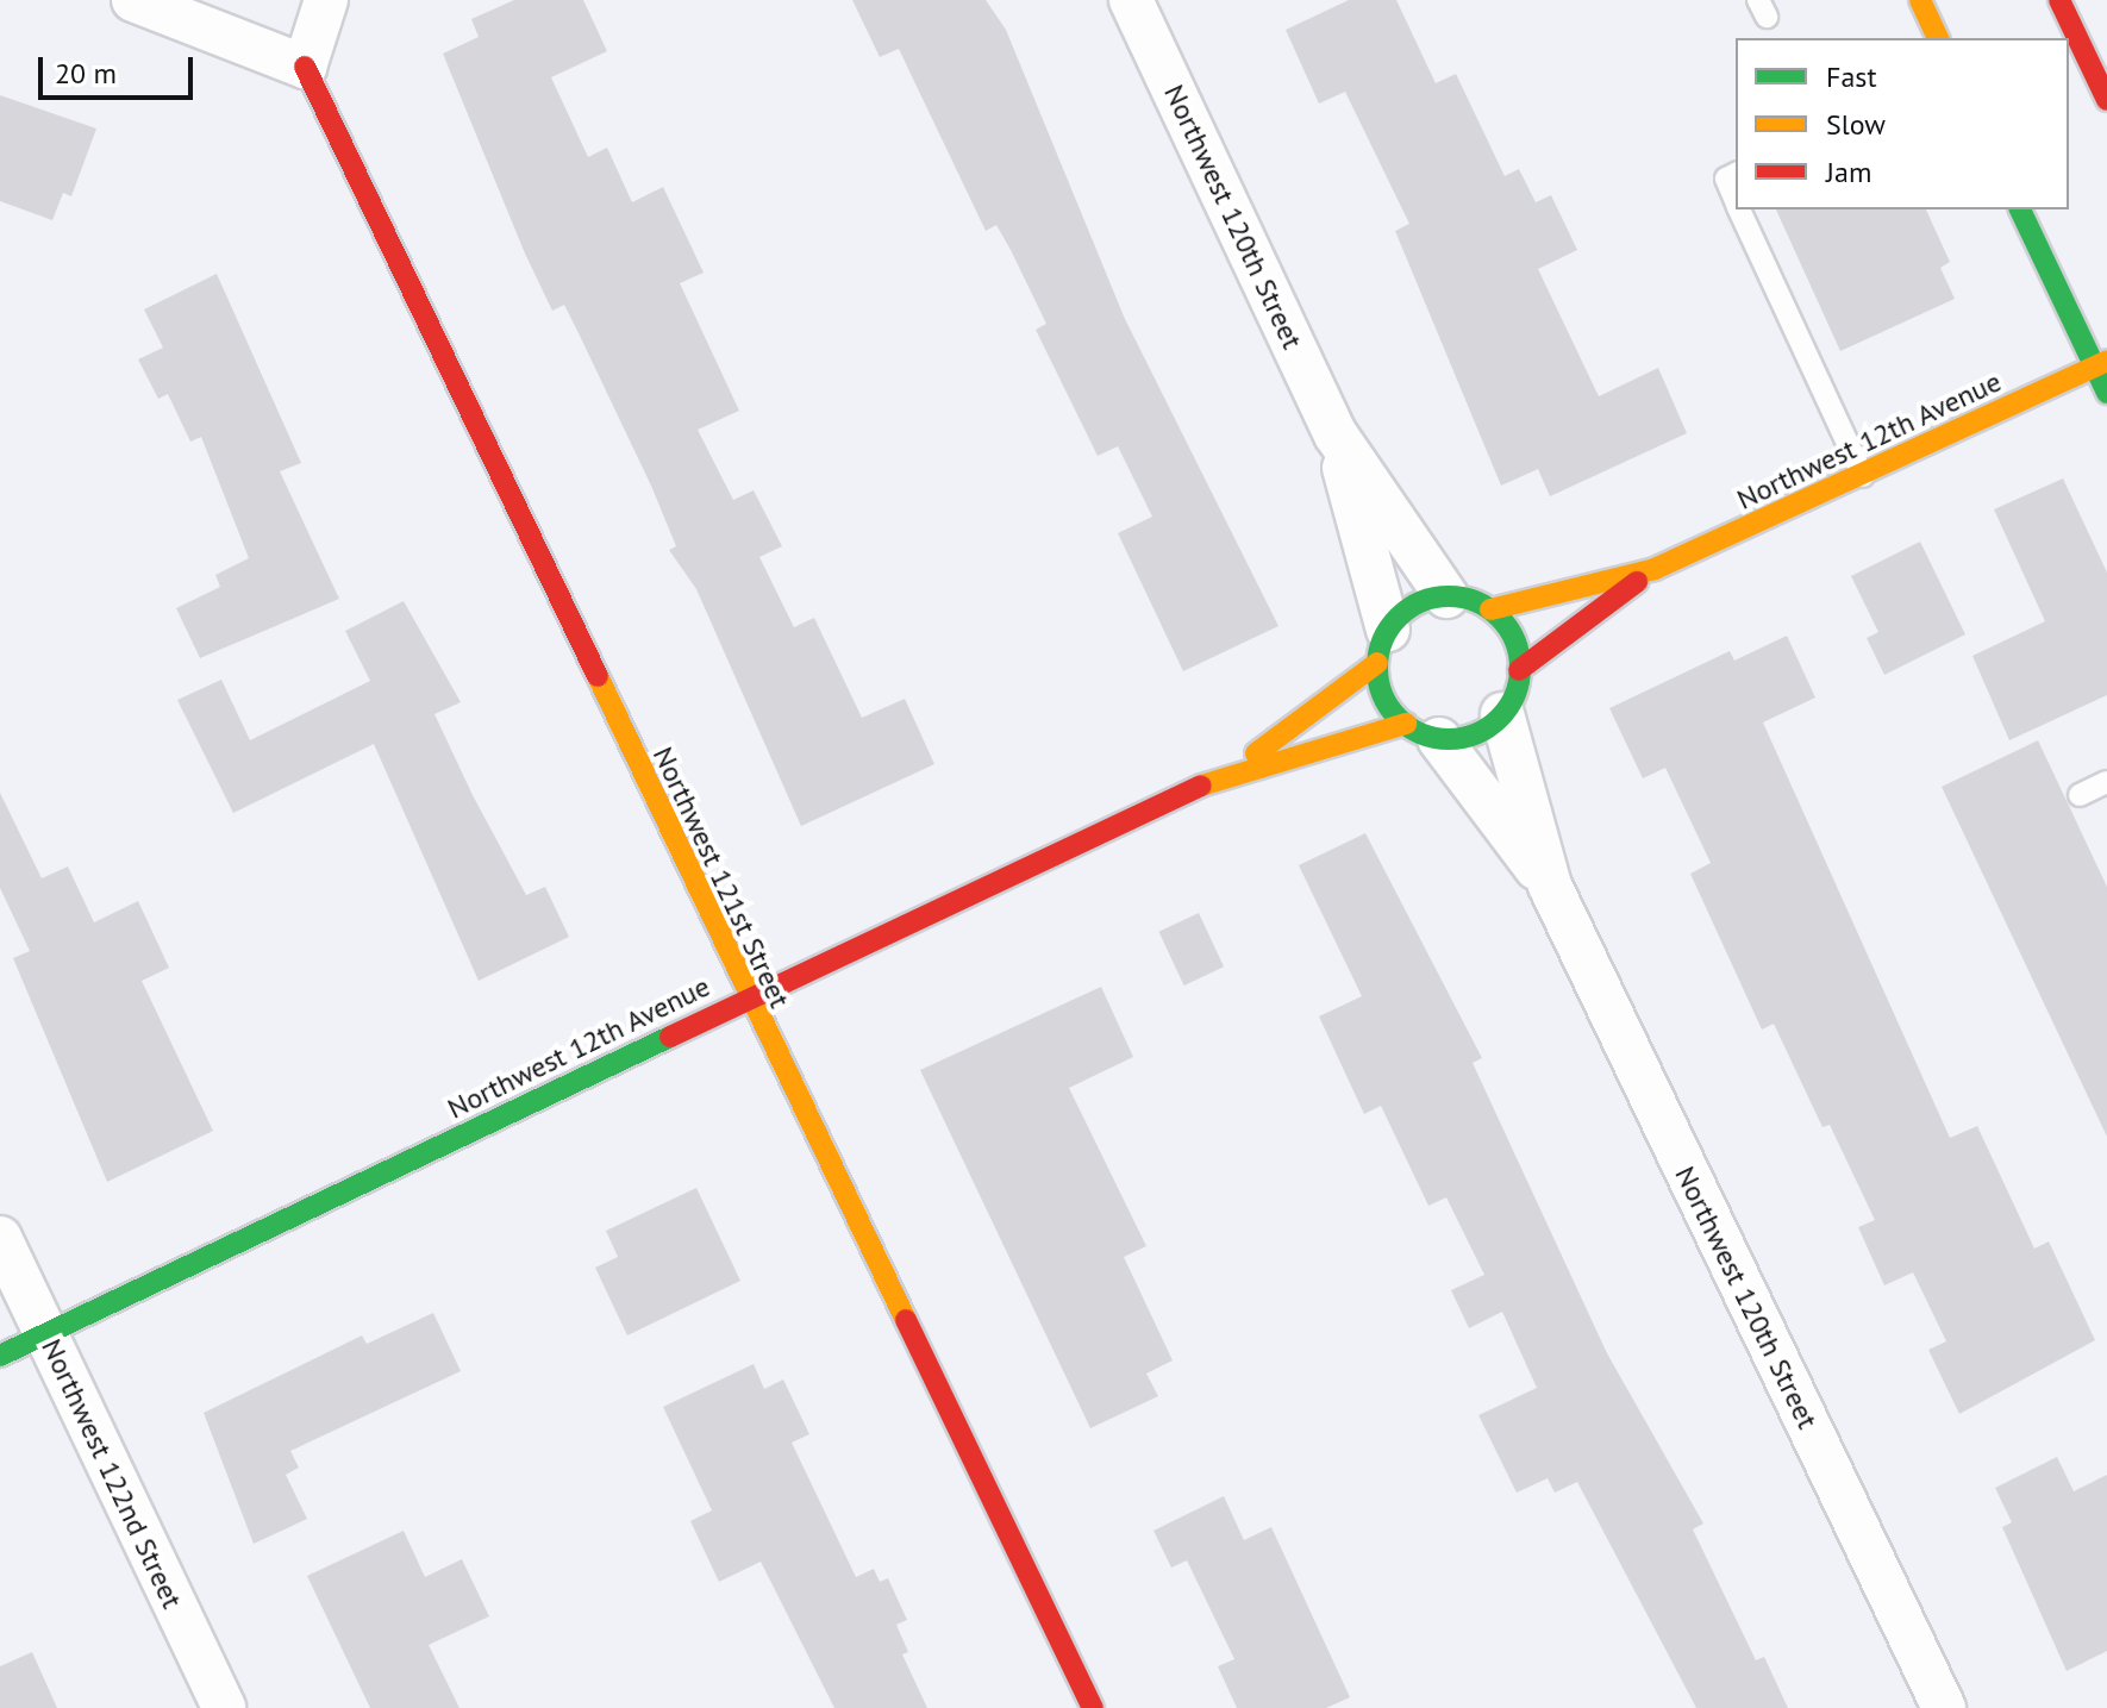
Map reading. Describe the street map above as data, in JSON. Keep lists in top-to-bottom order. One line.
{"streets":{"main road":["Northwest 12th Avenue","Northwest 121st Street"],"street":["Northwest 120th Street","Northwest 122nd Street"]},"crossings":[["Northwest 120th Street","Northwest 12th Avenue"],["Northwest 12th Avenue","Northwest 121st Street"],["Northwest 12th Avenue","Northwest 122nd Street"]],"legend":["Fast","Slow","Jam"],"scale_bar":"20 m"}
